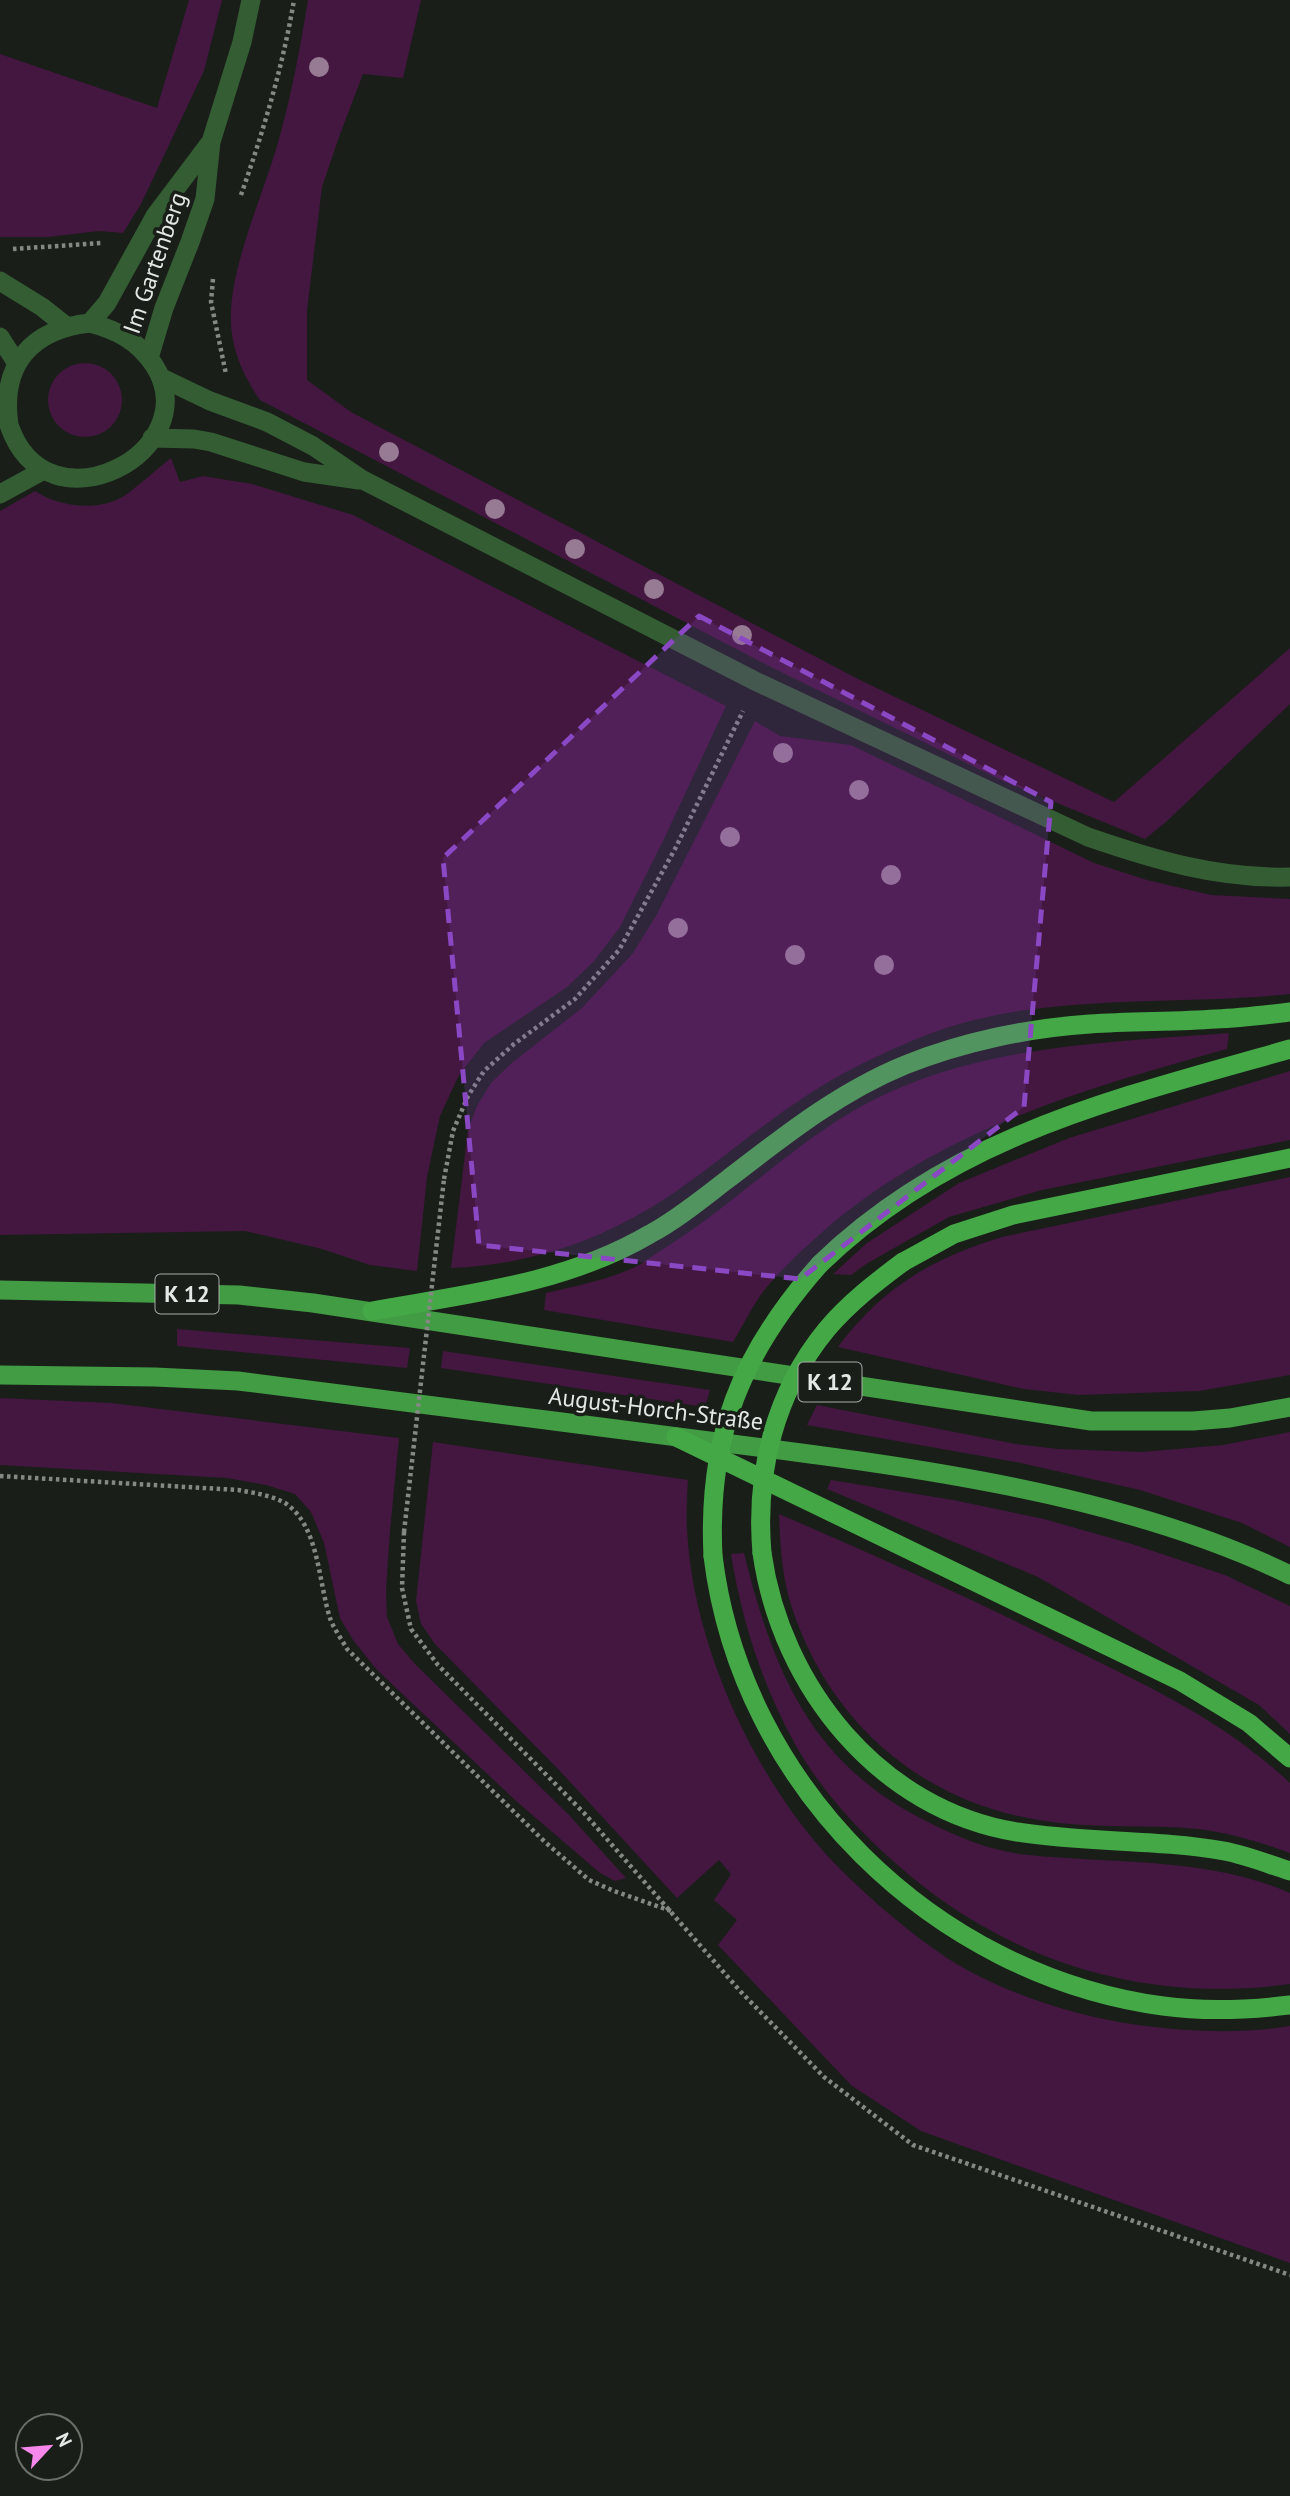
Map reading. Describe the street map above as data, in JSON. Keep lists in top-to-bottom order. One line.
{"streets":{"main road":["K 12","August-Horch-Straße"],"street":["Im Gartenberg"]},"north":"top right"}
